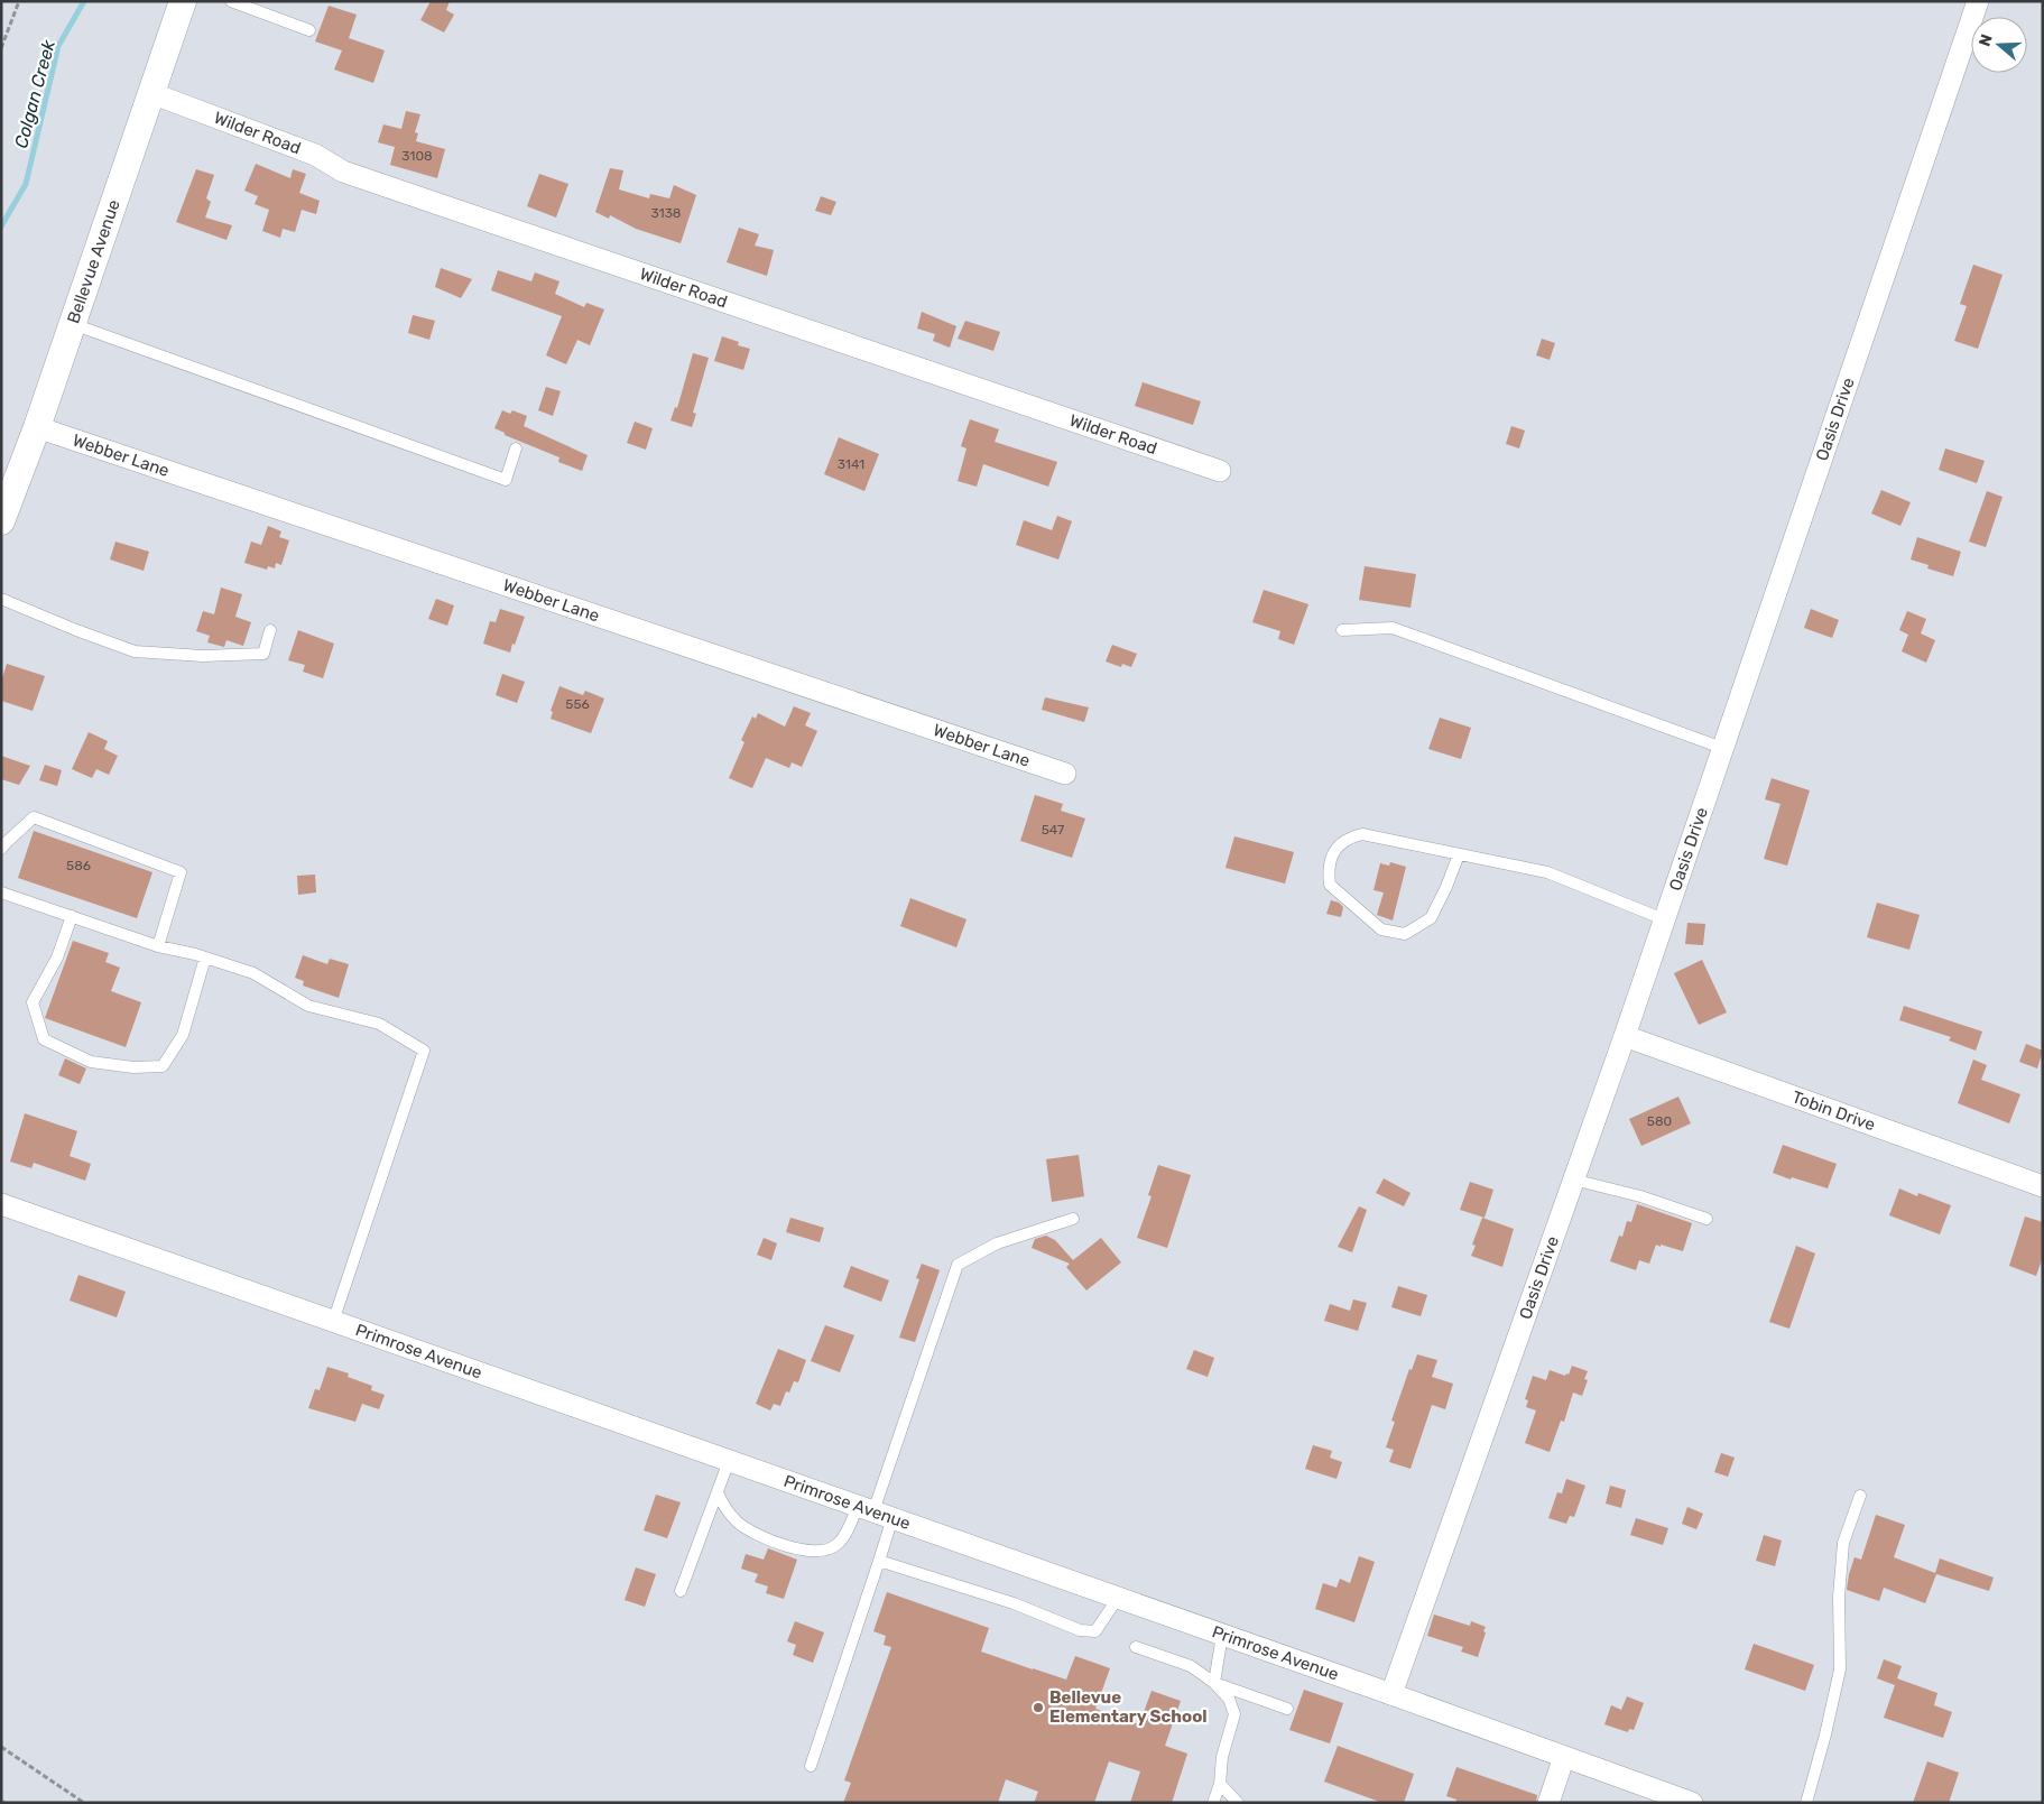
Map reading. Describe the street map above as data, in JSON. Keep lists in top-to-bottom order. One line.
{"streets":{"street":["Wilder Road","Bellevue Avenue","Oasis Drive","Webber Lane","Tobin Drive","Primrose Avenue"]},"crossings":[["Wilder Road","Bellevue Avenue"],["Bellevue Avenue","Webber Lane"],["Oasis Drive","Tobin Drive"],["Oasis Drive","Primrose Avenue"]],"water":["Colgan Creek"],"places":["Bellevue Elementary School"],"house_numbers":["3108","3138","3141","556","547","586","580"],"north":"left"}
